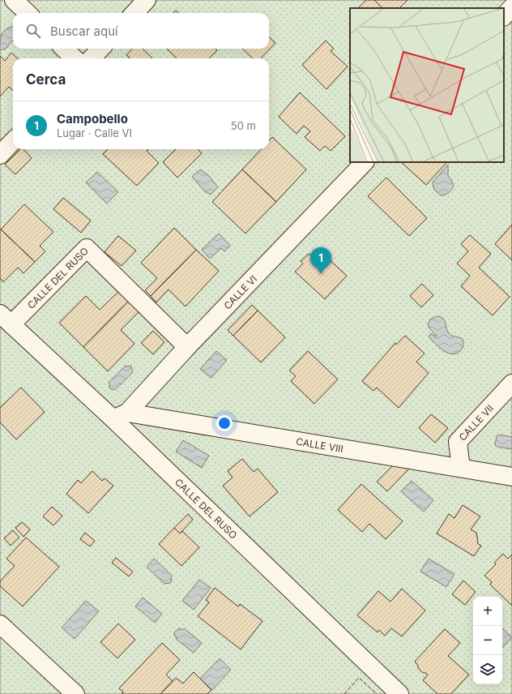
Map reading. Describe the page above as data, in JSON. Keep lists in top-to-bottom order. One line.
{"streets":{"street":["CALLE DEL RUSO","CALLE VI","CALLE VII","CALLE VIII"]},"crossings":[["CALLE DEL RUSO","CALLE VI"],["CALLE DEL RUSO","CALLE VIII"],["CALLE VI","CALLE VIII"],["CALLE VII","CALLE VIII"]],"page":{"search":"Buscar aquí","heading":"Cerca","list":[{"mark":"1","name":"Campobello","note":"Lugar · Calle VI","value":"50 m"}],"pins":"1","map_buttons":["+","−"]}}
